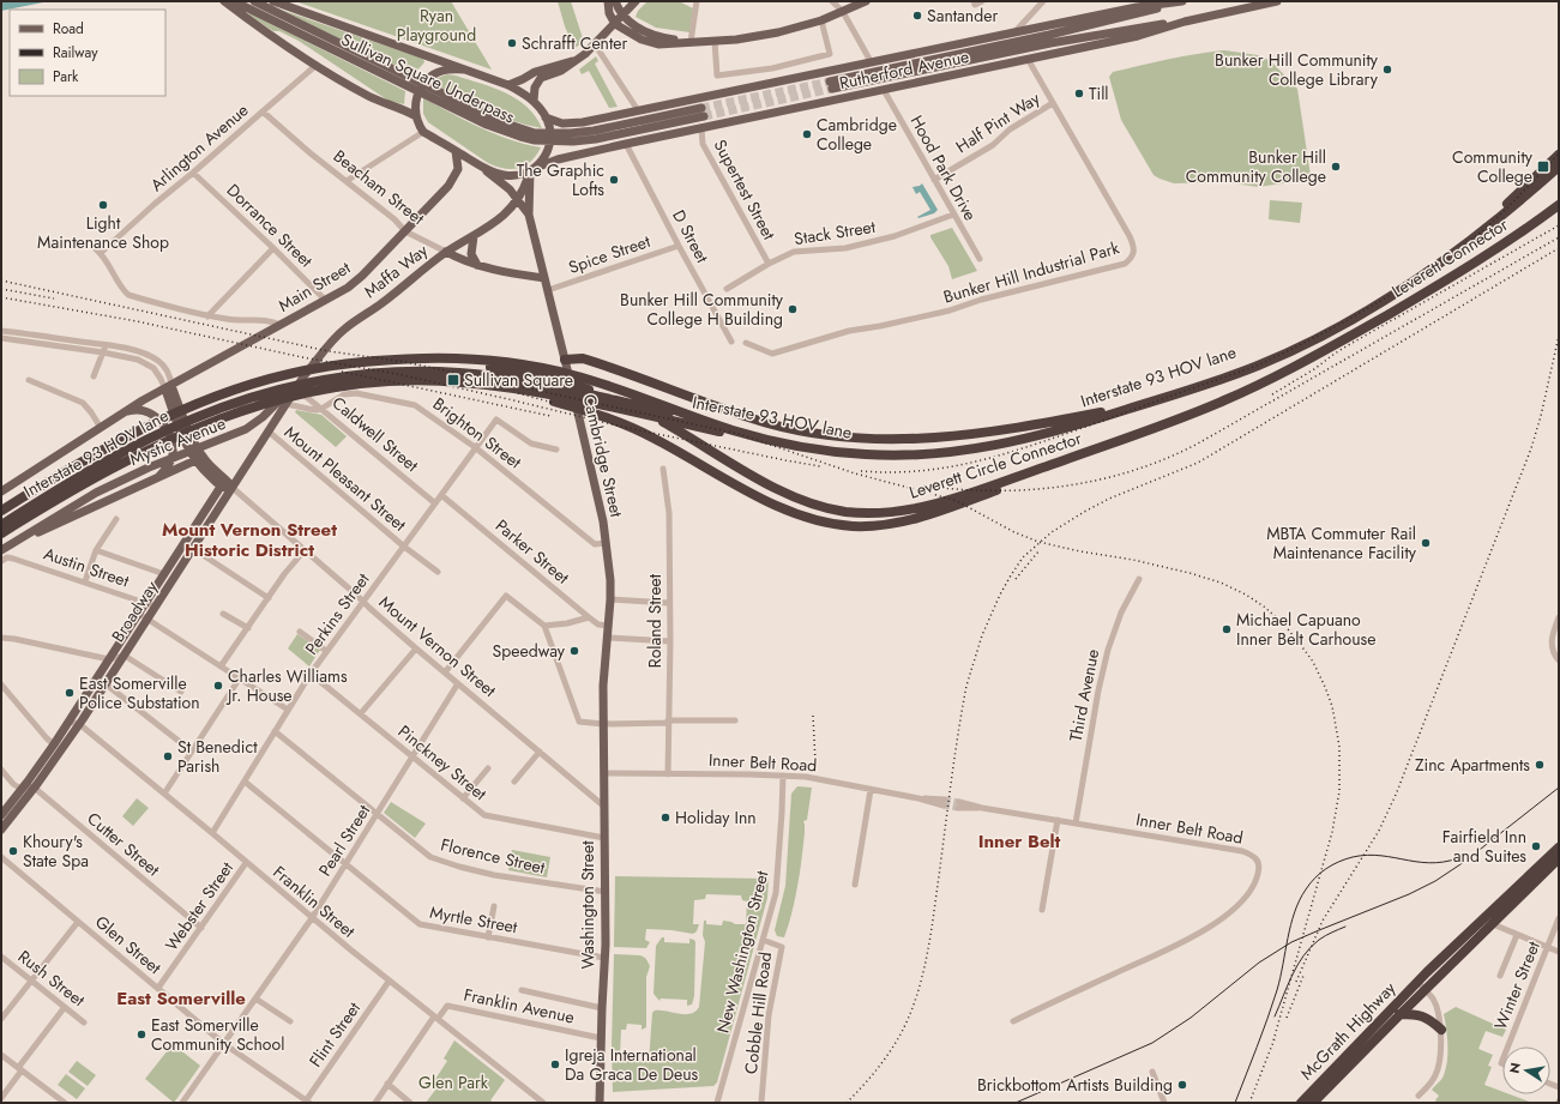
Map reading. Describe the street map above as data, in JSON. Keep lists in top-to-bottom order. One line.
{"streets":{"highway":["Leverett Connector","Interstate 93 HOV lane","Leverett Circle Connector","McGrath Highway"],"main road":["Rutherford Avenue","Sullivan Square Underpass","Beacham Street","Maffa Way","Main Street","Mystic Avenue","Cambridge Street","Broadway","Washington Street"],"street":["Half Pint Way","Arlington Avenue","Hood Park Drive","Supertest Street","Dorrance Street","Stack Street","D Street","Spice Street","Bunker Hill Industrial Park","Brighton Street","Caldwell Street","Mount Pleasant Street","Parker Street","Austin Street","Perkins Street","Roland Street","Mount Vernon Street","Third Avenue","Pinckney Street","Inner Belt Road","Pearl Street","Cutter Street","Florence Street","Franklin Street","Webster Street","Myrtle Street","Glen Street","New Washington Street","Rush Street","Winter Street","Franklin Avenue","Cobble Hill Road","Flint Street"]},"crossings":[["Rutherford Avenue","Hood Park Drive"],["Rutherford Avenue","Supertest Street"],["Rutherford Avenue","D Street"],["Rutherford Avenue","Maffa Way"],["Rutherford Avenue","Bunker Hill Industrial Park"],["Rutherford Avenue","Main Street"],["Rutherford Avenue","Cambridge Street"],["Half Pint Way","Hood Park Drive"],["Half Pint Way","Bunker Hill Industrial Park"],["Arlington Avenue","Beacham Street"],["Arlington Avenue","Dorrance Street"],["Hood Park Drive","Stack Street"],["Beacham Street","Maffa Way"],["Beacham Street","Main Street"],["Beacham Street","Cambridge Street"],["Supertest Street","Stack Street"],["Dorrance Street","Main Street"],["D Street","Spice Street"],["Spice Street","Cambridge Street"],["Leverett Connector","Leverett Circle Connector"],["Maffa Way","Main Street"],["Maffa Way","Brighton Street"],["Maffa Way","Caldwell Street"],["Maffa Way","Mystic Avenue"],["Maffa Way","Cambridge Street"],["Maffa Way","Broadway"],["Main Street","Cambridge Street"],["Brighton Street","Caldwell Street"],["Brighton Street","Cambridge Street"],["Brighton Street","Broadway"],["Brighton Street","Perkins Street"],["Caldwell Street","Perkins Street"],["Cambridge Street","Parker Street"],["Cambridge Street","Washington Street"],["Mount Pleasant Street","Broadway"],["Mount Pleasant Street","Perkins Street"],["Parker Street","Perkins Street"],["Austin Street","Broadway"],["Broadway","Mount Vernon Street"],["Broadway","Cutter Street"],["Broadway","Franklin Street"],["Perkins Street","Mount Vernon Street"],["Perkins Street","Pinckney Street"],["Perkins Street","Florence Street"],["Perkins Street","Franklin Street"],["Perkins Street","Myrtle Street"],["Roland Street","Inner Belt Road"],["Mount Vernon Street","Pearl Street"],["Mount Vernon Street","Washington Street"],["Third Avenue","Inner Belt Road"],["Pinckney Street","Pearl Street"],["Pinckney Street","Washington Street"],["Inner Belt Road","Washington Street"],["Inner Belt Road","New Washington Street"],["Pearl Street","Florence Street"],["Pearl Street","Franklin Street"],["Pearl Street","Myrtle Street"],["Pearl Street","Glen Street"],["Cutter Street","Webster Street"],["Florence Street","Washington Street"],["Franklin Street","Webster Street"],["Franklin Street","Franklin Avenue"],["Franklin Street","Flint Street"],["Washington Street","Myrtle Street"],["Washington Street","Franklin Avenue"],["Webster Street","Glen Street"],["Glen Street","Flint Street"],["New Washington Street","Cobble Hill Road"]],"districts":["Mount Vernon Street Historic District","Inner Belt","East Somerville"],"parks":["Ryan Playground","Glen Park"],"places":{"other":["Santander","Schrafft Center","Bunker Hill Community College Library","Till","Cambridge College","Bunker Hill Community College","The Graphic Lofts","Light Maintenance Shop","Bunker Hill Community College H Building","MBTA Commuter Rail Maintenance Facility","Michael Capuano Inner Belt Carhouse","Speedway","Charles Williams Jr. House","East Somerville Police Substation","St Benedict Parish","Zinc Apartments","Holiday Inn","Fairfield Inn and Suites","Khoury's State Spa","East Somerville Community School","Igreja International Da Graca De Deus","Brickbottom Artists Building"],"transit":["Community College","Sullivan Square"]},"legend":["Road","Railway","Park"],"north":"left"}
